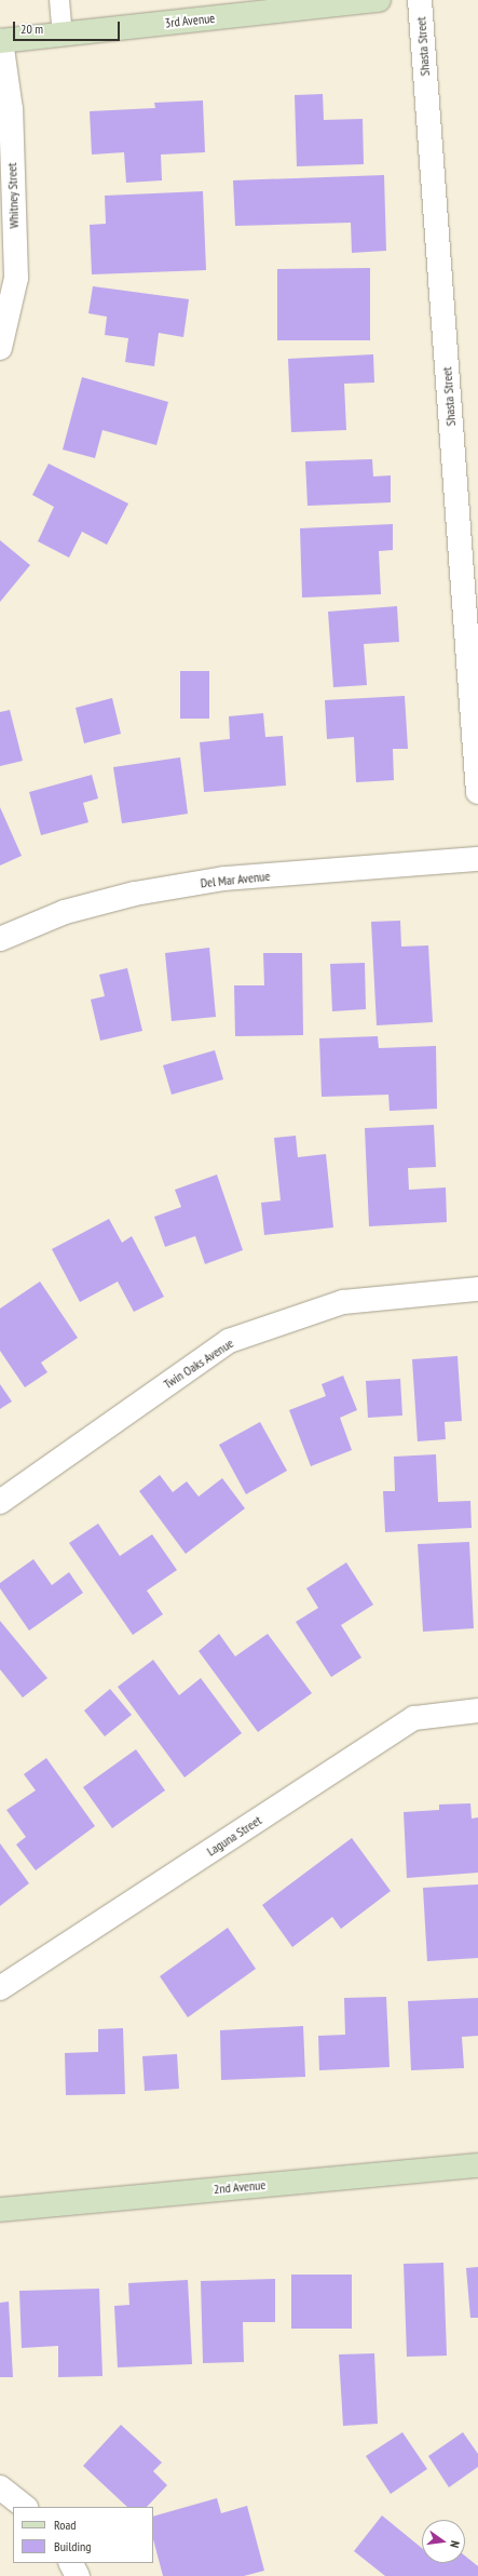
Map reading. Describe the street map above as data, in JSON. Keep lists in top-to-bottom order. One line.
{"streets":{"street":["3rd Avenue","Shasta Street","Whitney Street","Del Mar Avenue","Twin Oaks Avenue","Laguna Street","2nd Avenue"]},"crossings":[["3rd Avenue","Whitney Street"]],"legend":["Road","Building"],"scale_bar":"20 m","north":"right"}
